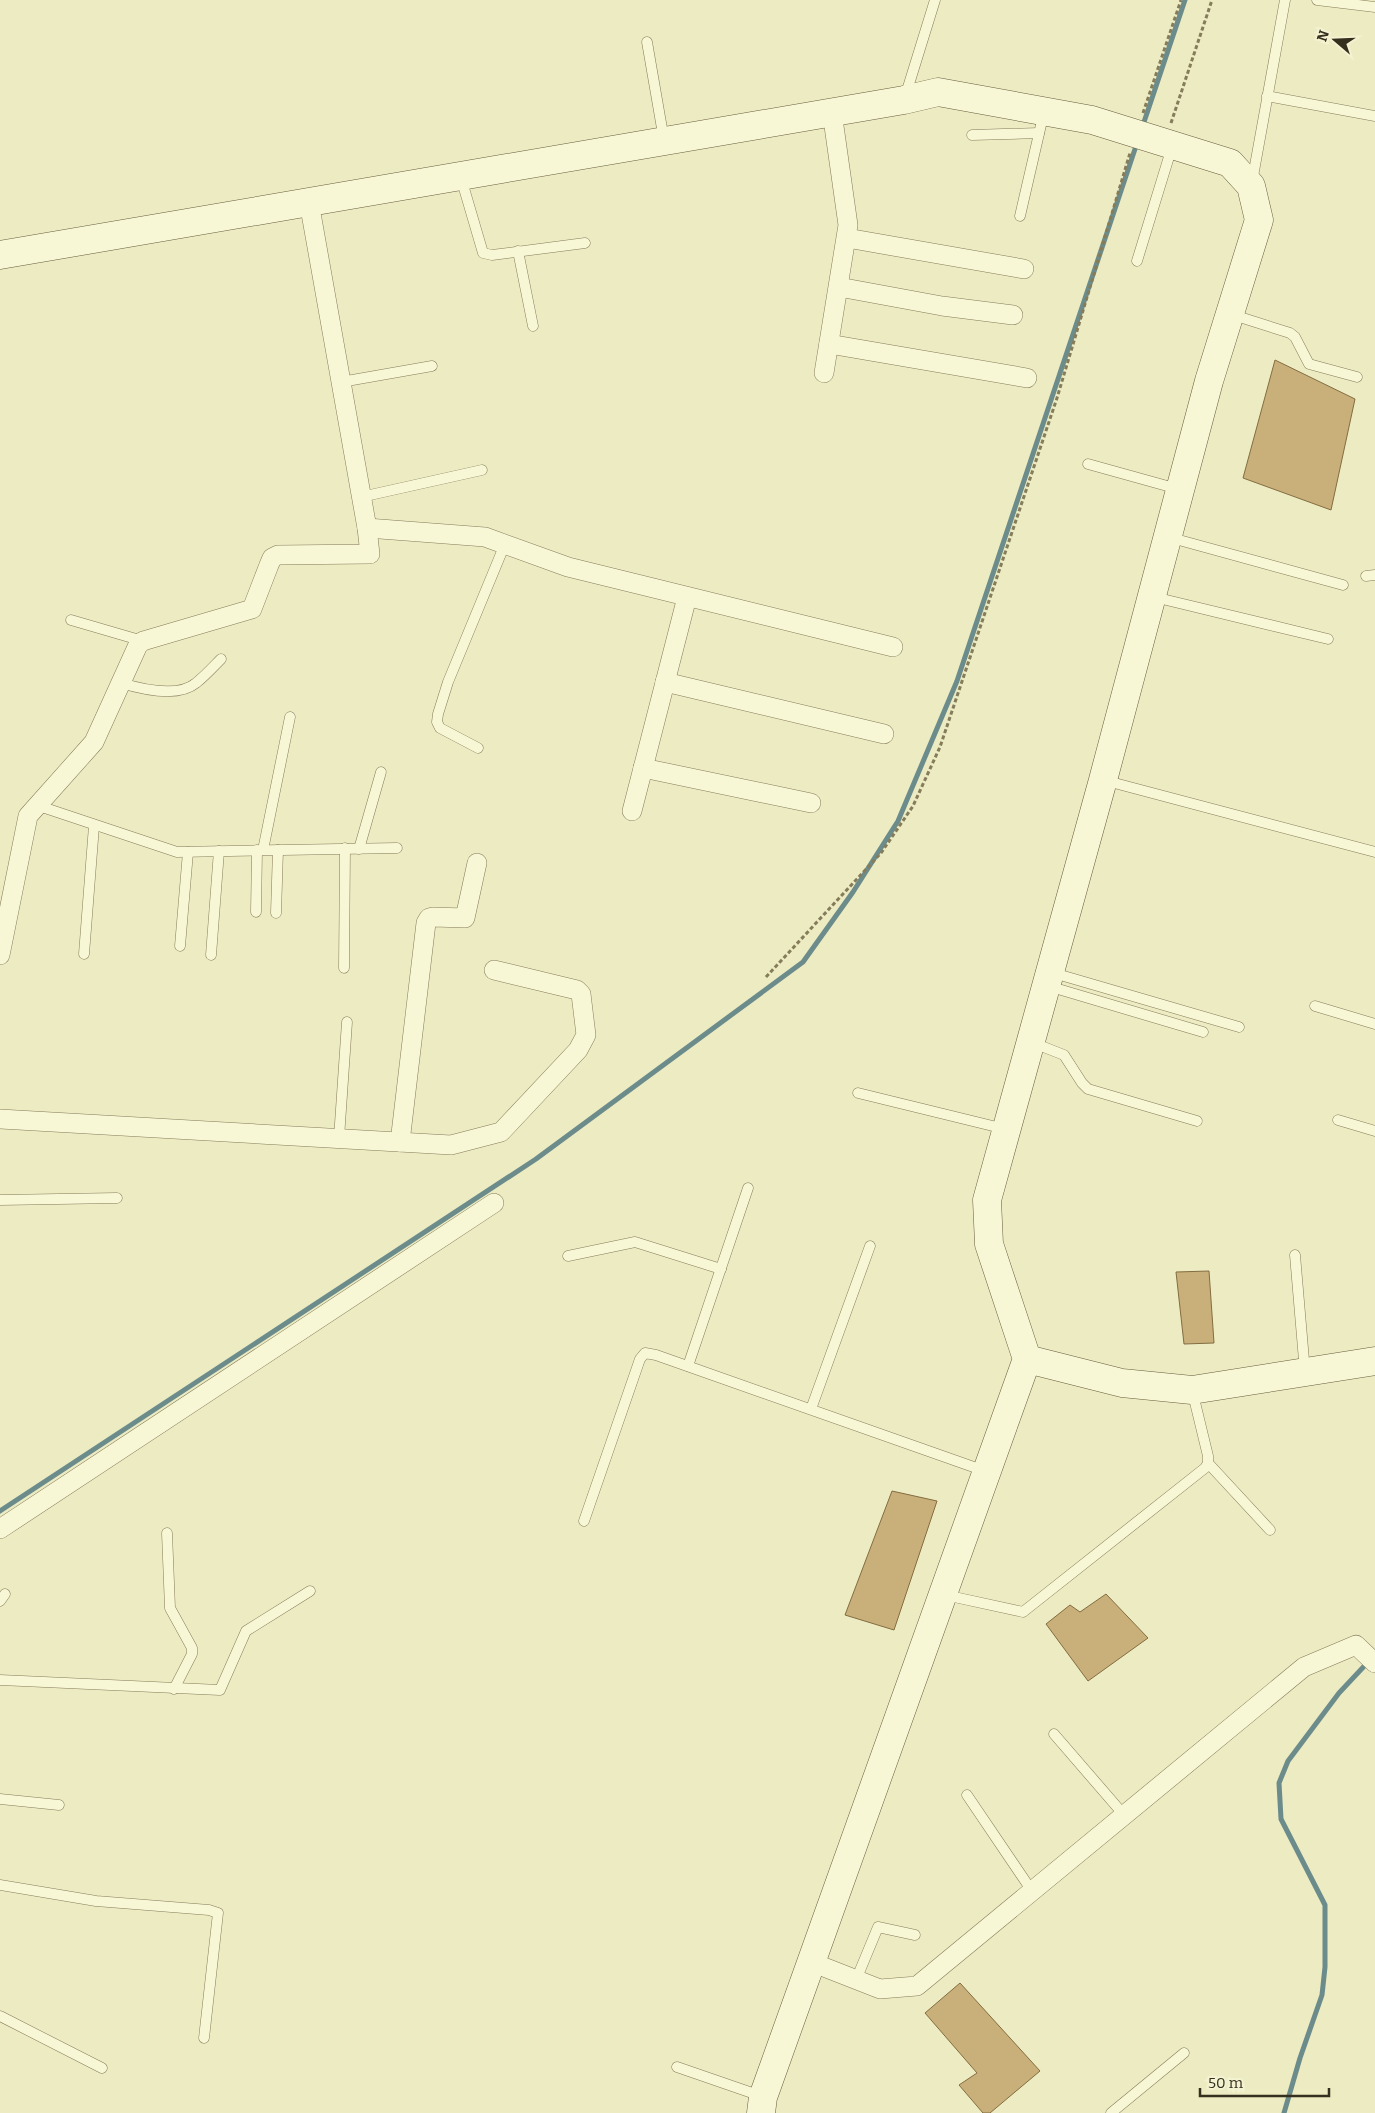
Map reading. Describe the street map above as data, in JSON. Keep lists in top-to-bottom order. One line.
{"scale_bar":"50 m","north":"left"}
